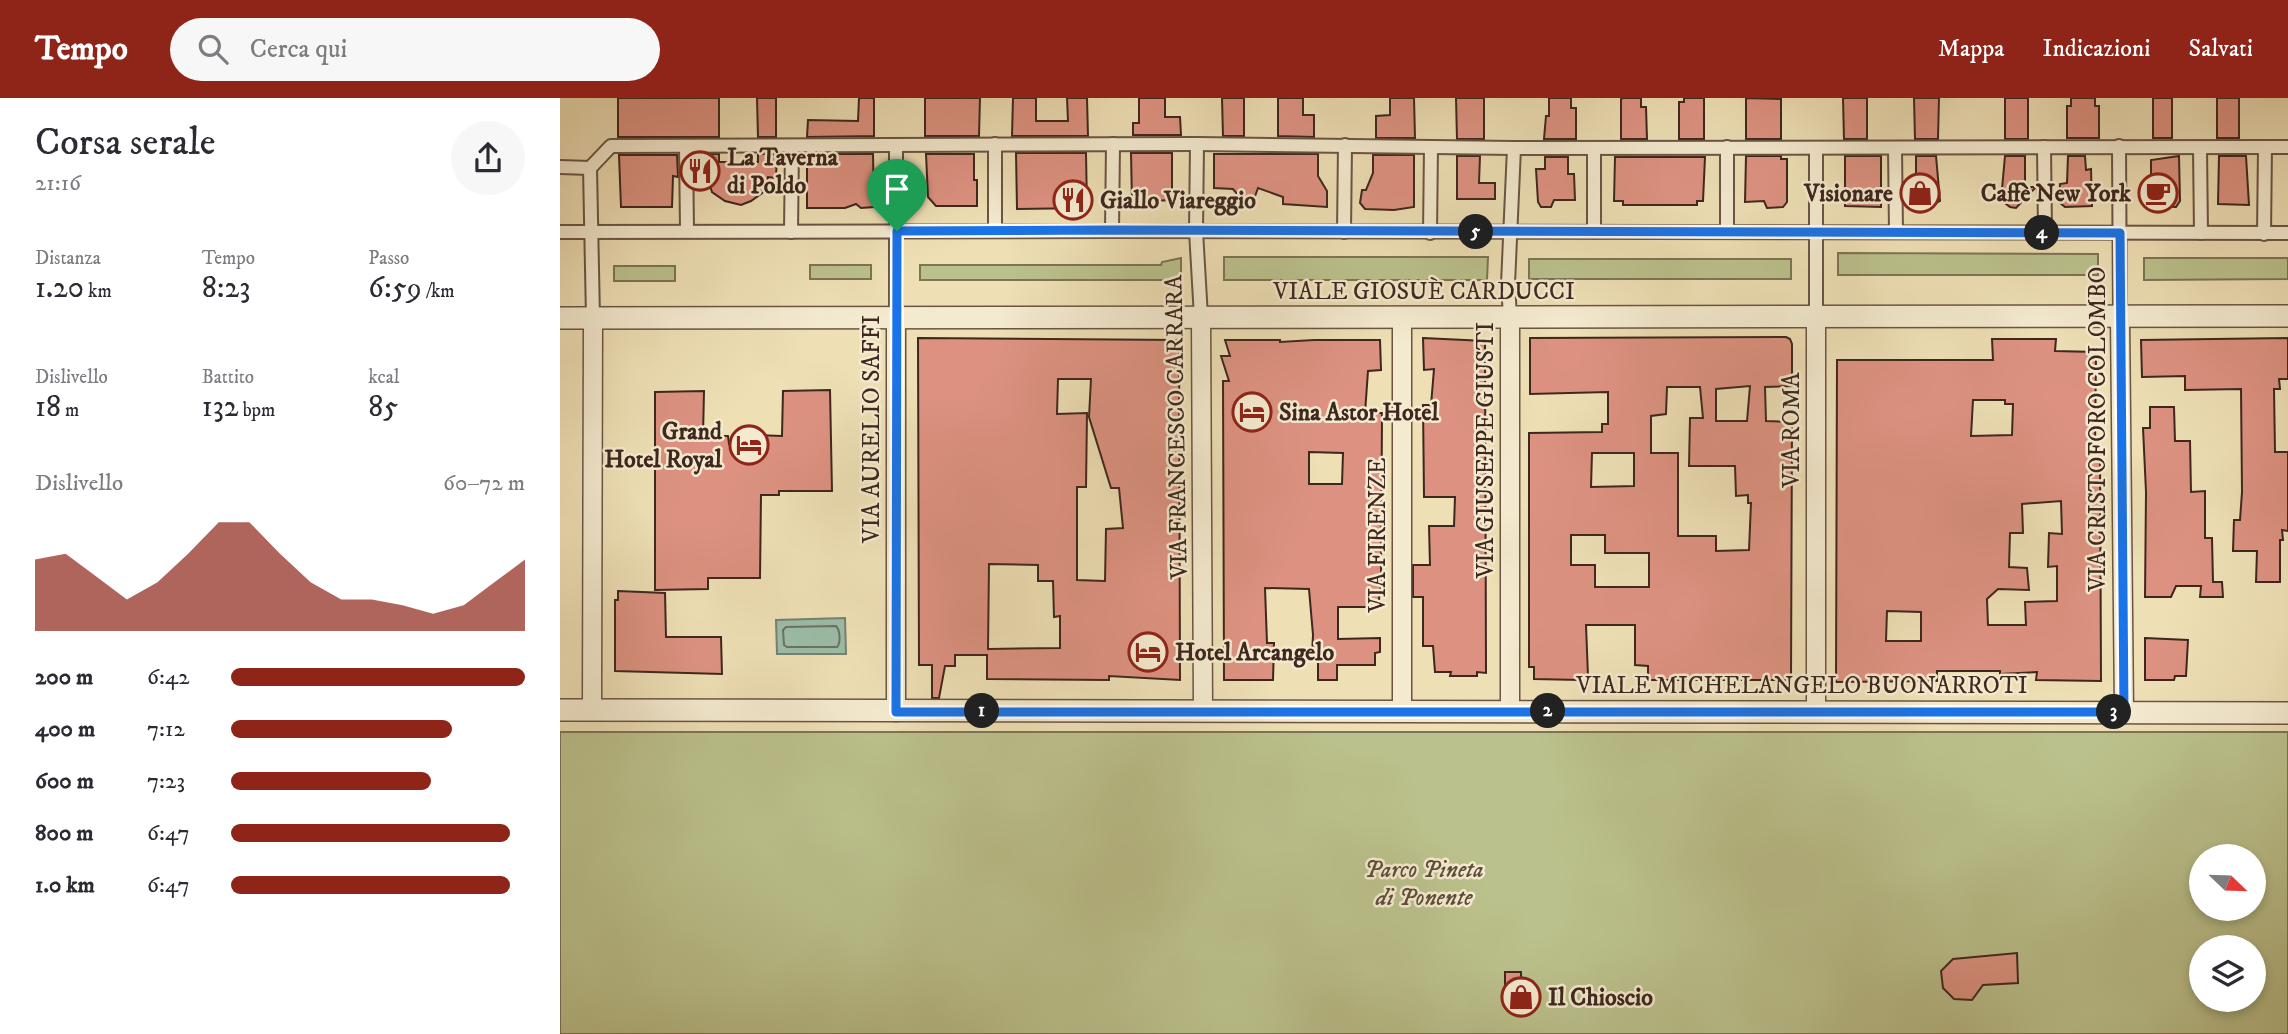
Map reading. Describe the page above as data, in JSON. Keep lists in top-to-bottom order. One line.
{"streets":{"street":["VIALE GIOSUÈ CARDUCCI","VIA FRANCESCO CARRARA","VIA AURELIO SAFFI","VIA CRISTOFORO COLOMBO","VIA ROMA","VIA GIUSEPPE GIUSTI","VIA FIRENZE","VIALE MICHELANGELO BUONARROTI"]},"crossings":[["VIALE GIOSUÈ CARDUCCI","VIA FRANCESCO CARRARA"],["VIALE GIOSUÈ CARDUCCI","VIA AURELIO SAFFI"],["VIALE GIOSUÈ CARDUCCI","VIA CRISTOFORO COLOMBO"],["VIALE GIOSUÈ CARDUCCI","VIA ROMA"],["VIALE GIOSUÈ CARDUCCI","VIA GIUSEPPE GIUSTI"],["VIALE GIOSUÈ CARDUCCI","VIA FIRENZE"],["VIA FRANCESCO CARRARA","VIALE MICHELANGELO BUONARROTI"],["VIA AURELIO SAFFI","VIALE MICHELANGELO BUONARROTI"],["VIA CRISTOFORO COLOMBO","VIALE MICHELANGELO BUONARROTI"],["VIA ROMA","VIALE MICHELANGELO BUONARROTI"],["VIA GIUSEPPE GIUSTI","VIALE MICHELANGELO BUONARROTI"],["VIA FIRENZE","VIALE MICHELANGELO BUONARROTI"]],"parks":["Parco Pineta di Ponente"],"places":{"restaurant":["La Taverna di Poldo","Giallo Viareggio"],"shop":["Visionare","Il Chioscio"],"cafe":["Caffè New York"],"hotel":["Sina Astor Hotel","Grand Hotel Royal","Hotel Arcangelo"]},"north":"bottom right","page":{"header":"Tempo","search":"Cerca qui","nav":["Mappa","Indicazioni","Salvati"],"heading":["Corsa serale","21:16"],"pins":["5","4","1","2","3"],"stats":[["Distanza","1.20 km"],["Tempo","8:23"],["Passo","6:59 /km"],["Dislivello","18 m"],["Battito","132 bpm"],["kcal","85"]],"chart":["Dislivello","60–72 m"],"list":[{"name":"200 m","note":"6:42"},{"name":"400 m","note":"7:12"},{"name":"600 m","note":"7:23"},{"name":"800 m","note":"6:47"},{"name":"1.0 km","note":"6:47"}]}}
